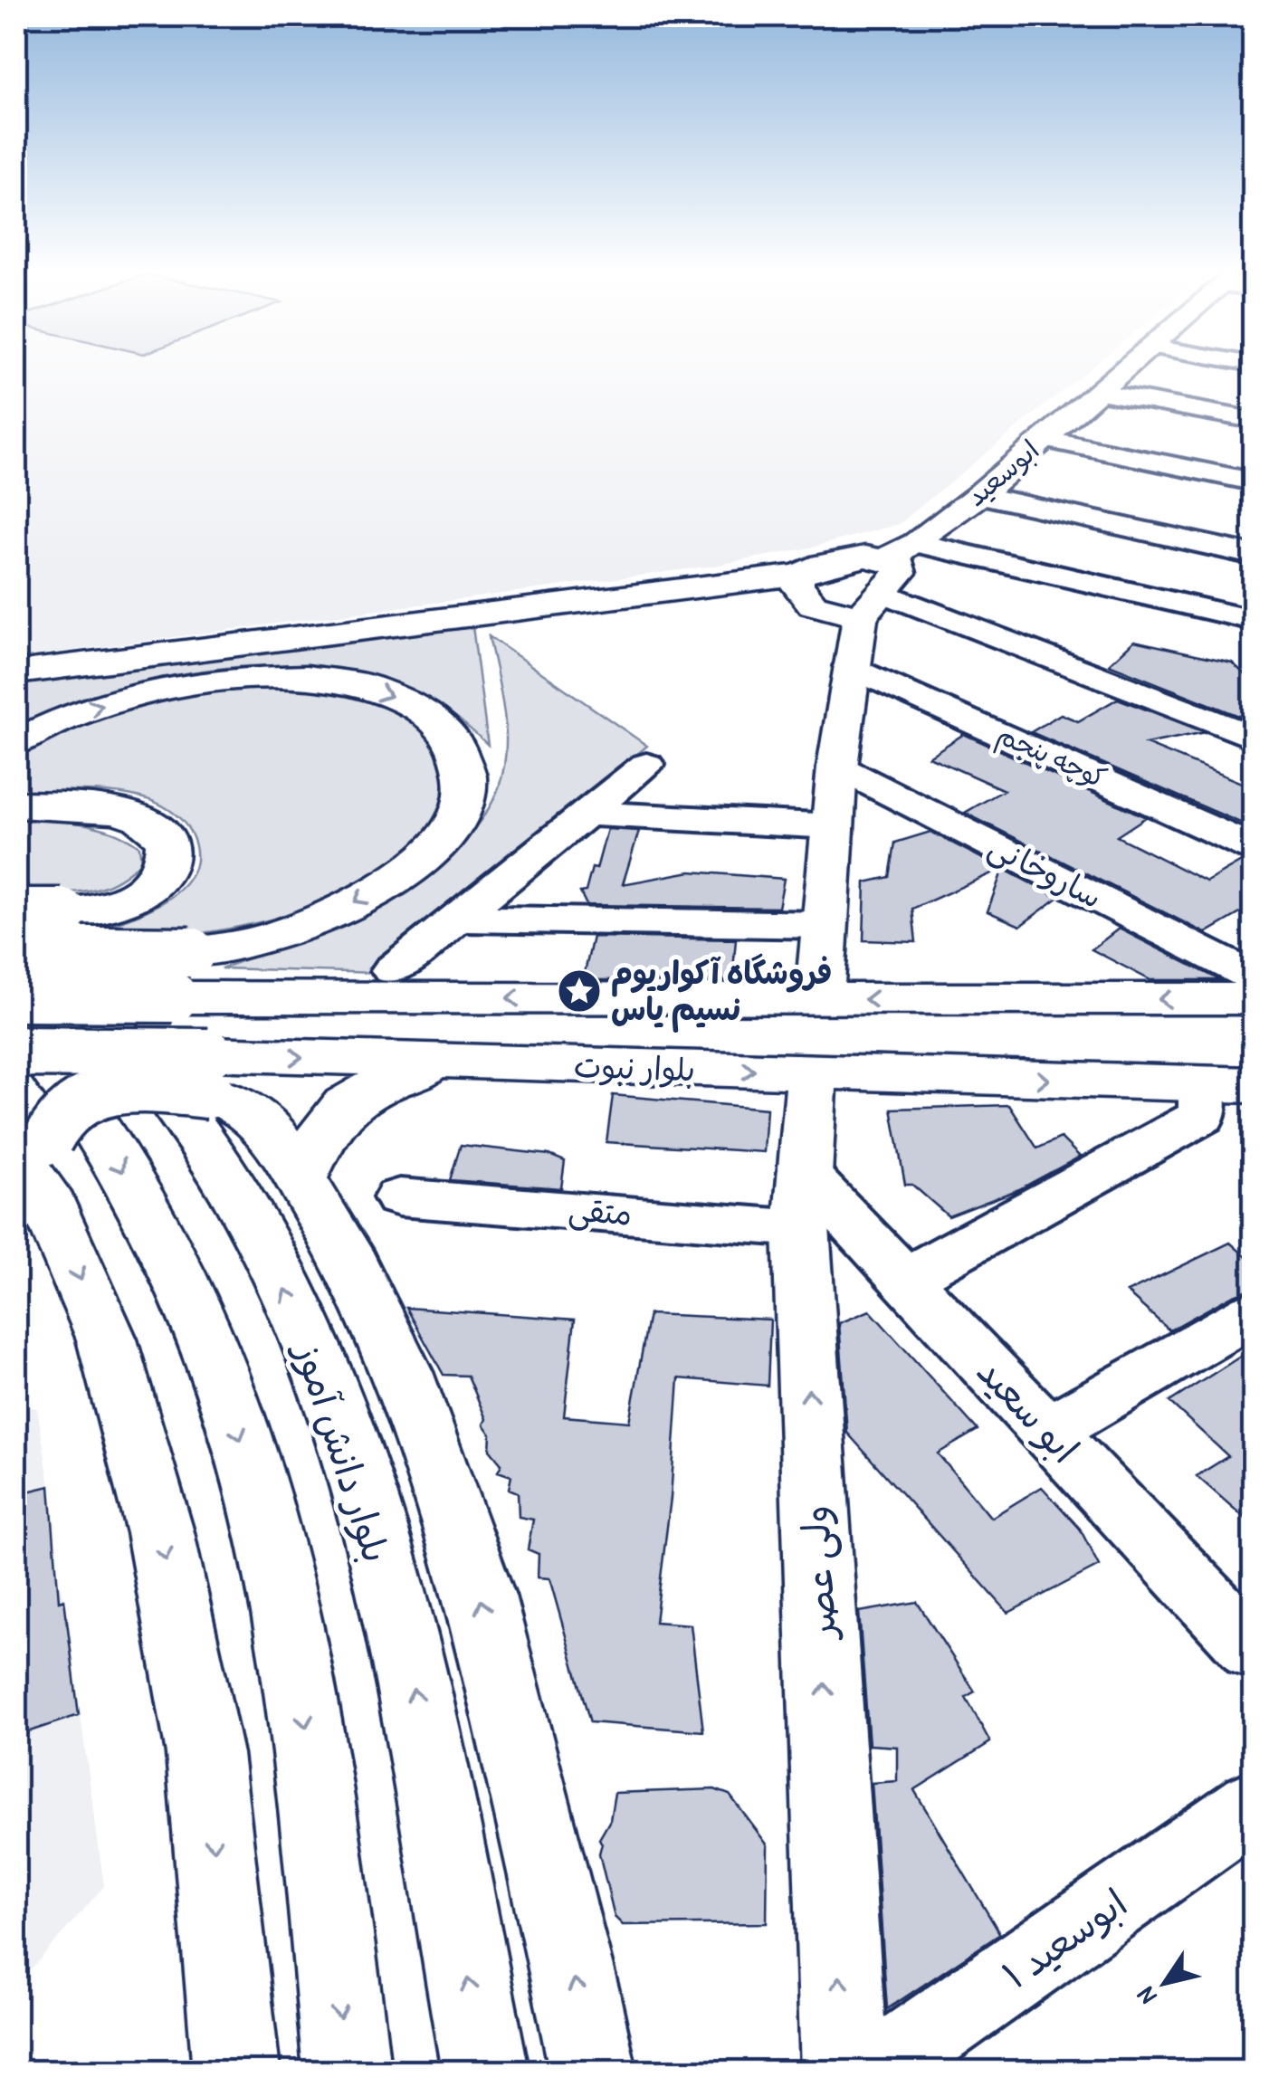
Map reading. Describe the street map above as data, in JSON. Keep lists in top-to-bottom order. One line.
{"streets":{"main road":["ابوسعید","بلوار نبوت","بلوار دانش آموز","ولی عصر"],"street":["کوچه پنجم","ساروخانی","متقی","ابو سعید","ابوسعید ۱"]},"crossings":[["بلوار نبوت","ولی عصر"],["متقی","ابو سعید"],["متقی","ولی عصر"],["ابو سعید","ولی عصر"]],"places":{"place":["فروشگاه آکواریوم نسیم یاس"]},"north":"bottom left"}
